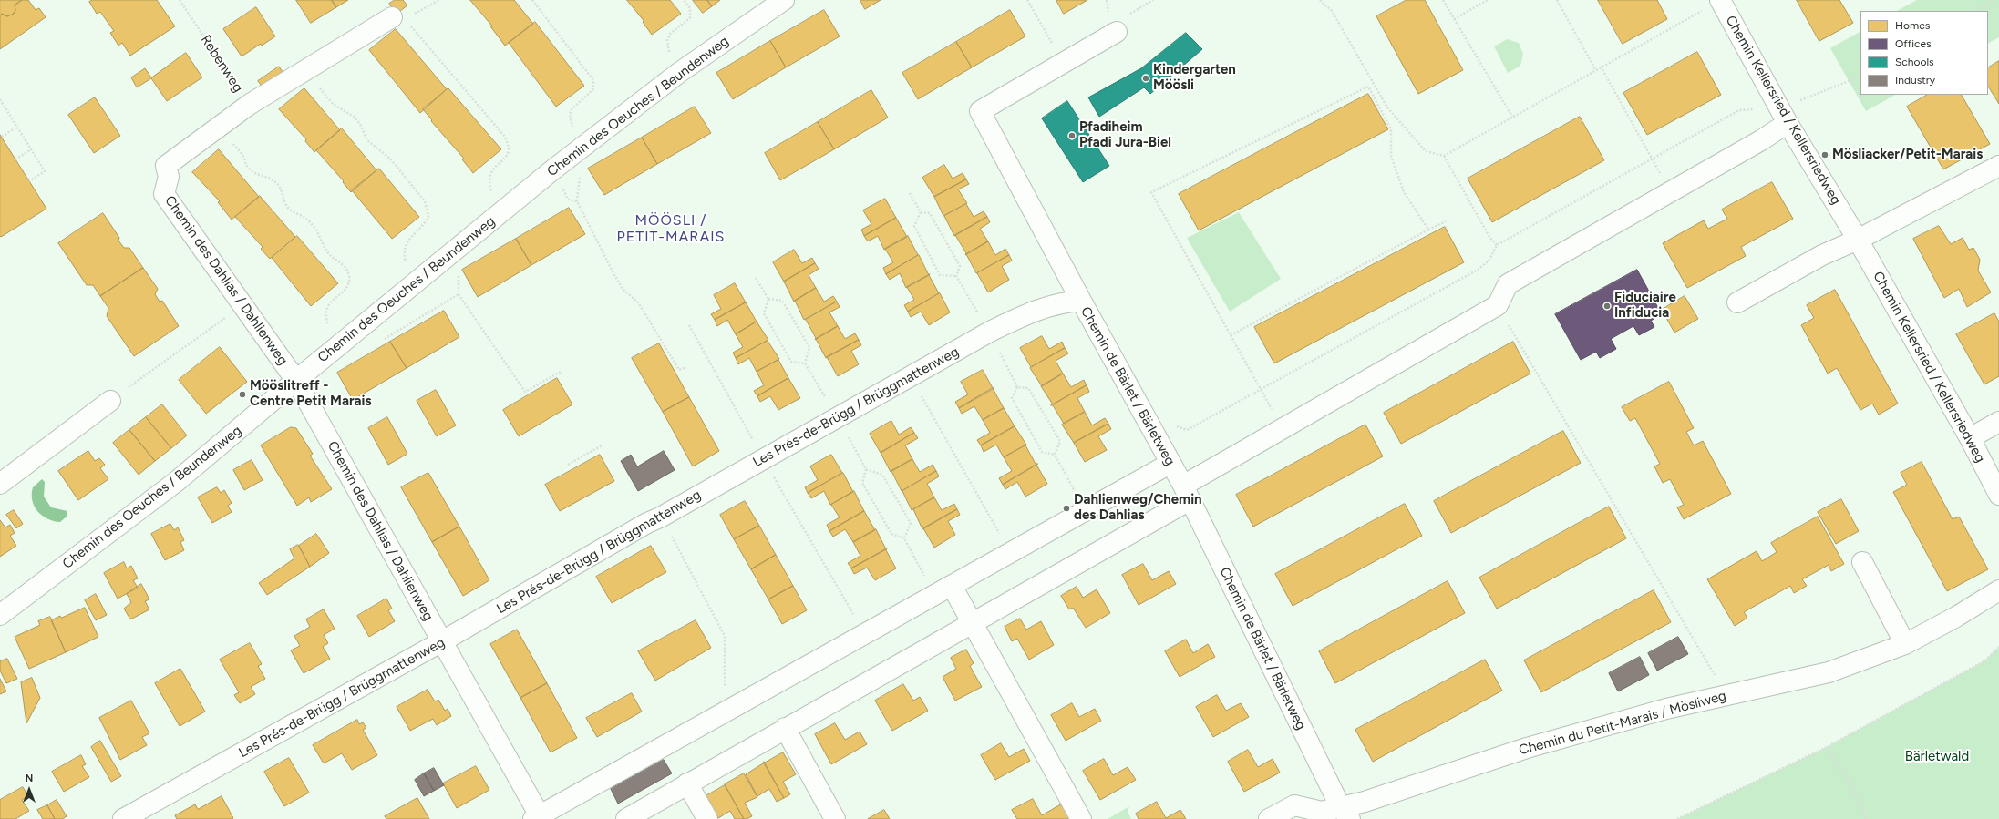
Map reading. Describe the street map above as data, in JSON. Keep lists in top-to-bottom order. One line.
{"streets":{"street":["Chemin des Oeuches / Beundenweg","Chemin Kellersried / Kellersriedweg","Chemin des Dahlias / Dahlienweg","Chemin de Bärlet / Bärletweg","Les Prés-de-Brügg / Brüggmattenweg","Chemin du Petit-Marais / Mösliweg"],"path":["Rebenweg"]},"crossings":[["Chemin des Oeuches / Beundenweg","Chemin des Dahlias / Dahlienweg"],["Chemin des Dahlias / Dahlienweg","Les Prés-de-Brügg / Brüggmattenweg"],["Chemin de Bärlet / Bärletweg","Les Prés-de-Brügg / Brüggmattenweg"],["Chemin de Bärlet / Bärletweg","Chemin du Petit-Marais / Mösliweg"]],"districts":["MÖÖSLI / PETIT-MARAIS"],"parks":["Bärletwald"],"places":["Kindergarten Möösli","Pfadiheim Pfadi Jura-Biel","Mösliacker/Petit-Marais","Fiduciaire Infiducia","Mööslitreff - Centre Petit Marais","Dahlienweg/Chemin des Dahlias"],"legend":["Homes","Offices","Schools","Industry"],"north":"top"}
